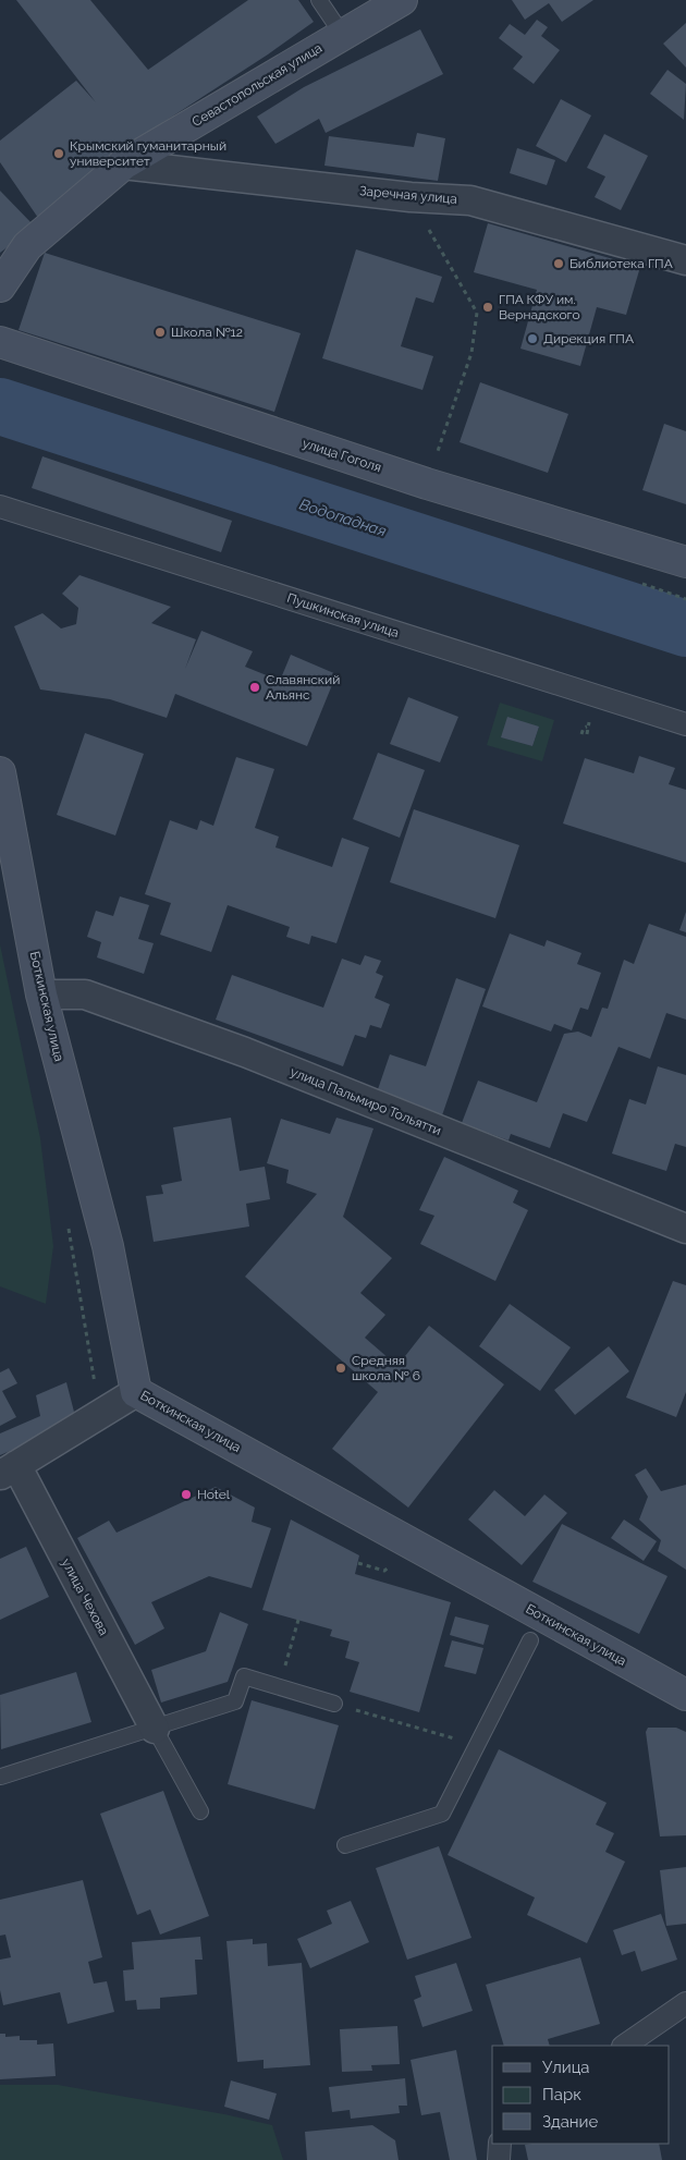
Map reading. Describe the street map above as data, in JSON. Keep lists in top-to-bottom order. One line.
{"streets":{"main road":["Севастопольская улица","улица Гоголя","Боткинская улица"],"street":["Заречная улица","Пушкинская улица","улица Пальмиро Тольятти","улица Чехова"]},"crossings":[["Севастопольская улица","Заречная улица"],["Боткинская улица","улица Пальмиро Тольятти"],["Боткинская улица","улица Чехова"]],"water":["Водопадная"],"places":["Крымский гуманитарный университет","Библиотека ГПА","ГПА КФУ им. Вернадского","Школа №12","Дирекция ГПА","Славянский Альянс","Средняя школа № 6","Hotel"],"legend":["Улица","Парк","Здание"]}
